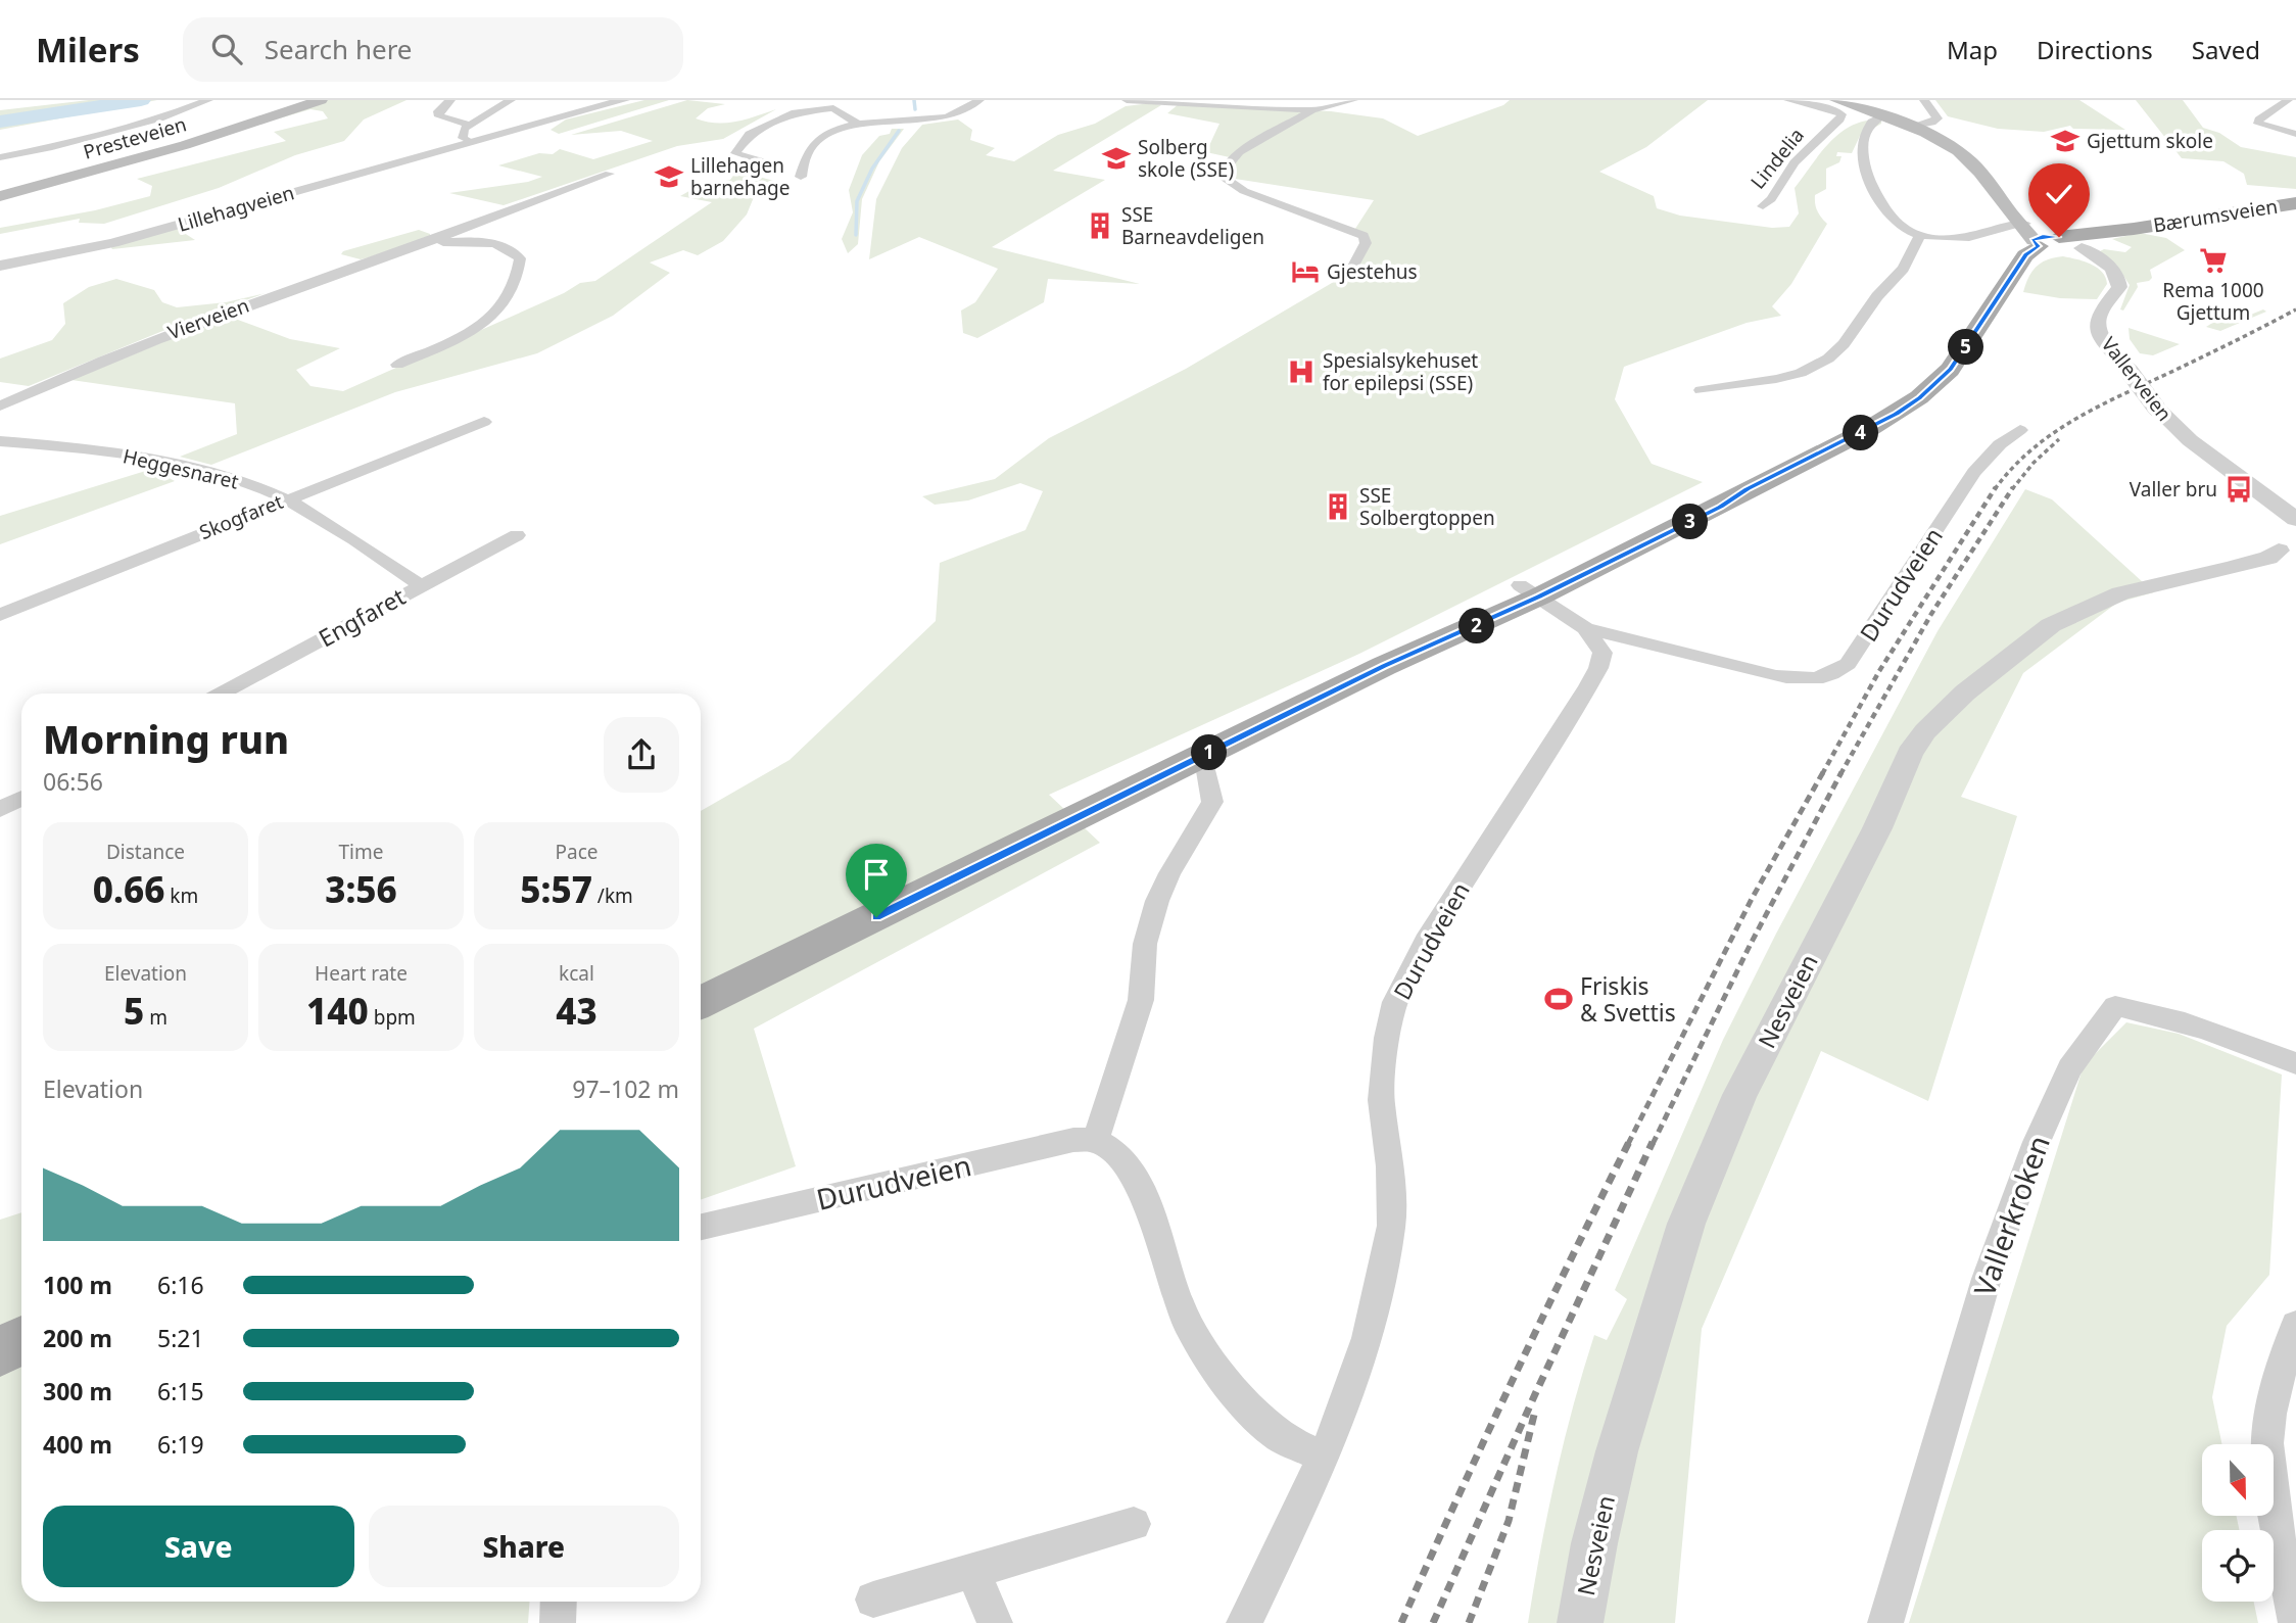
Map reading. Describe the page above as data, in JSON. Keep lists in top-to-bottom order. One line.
{"streets":{"main road":["Presteveien","Bærumsveien","Vallerveien"],"street":["Lindelia","Lillehagveien","Vierveien","Heggesnaret","Skogfaret","Durudveien","Engfaret","Nesveien","Vallerkroken"]},"crossings":[["Bærumsveien","Vallerveien"],["Bærumsveien","Durudveien"],["Vallerveien","Nesveien"],["Heggesnaret","Skogfaret"],["Heggesnaret","Engfaret"]],"places":{"school or university":["Gjettum skole","Solberg skole (SSE)","Lillehagen barnehage"],"building":["SSE Barneavdeligen","SSE Solbergtoppen"],"supermarket":["Rema 1000 Gjettum"],"hotel":["Gjestehus"],"hospital":["Spesialsykehuset for epilepsi (SSE)"],"bus stop":["Valler bru"],"sports":["Friskis & Svettis"]},"north":"bottom","page":{"header":"Milers","search":"Search here","nav":["Map","Directions","Saved"],"pins":["5","4","3","2","1"],"heading":["Morning run","06:56"],"stats":[["Distance","0.66 km"],["Time","3:56"],["Pace","5:57 /km"],["Elevation","5 m"],["Heart rate","140 bpm"],["kcal","43"]],"chart":["Elevation","97–102 m"],"list":[{"name":"100 m","note":"6:16"},{"name":"200 m","note":"5:21"},{"name":"300 m","note":"6:15"},{"name":"400 m","note":"6:19"}],"buttons":["Save","Share"]}}
